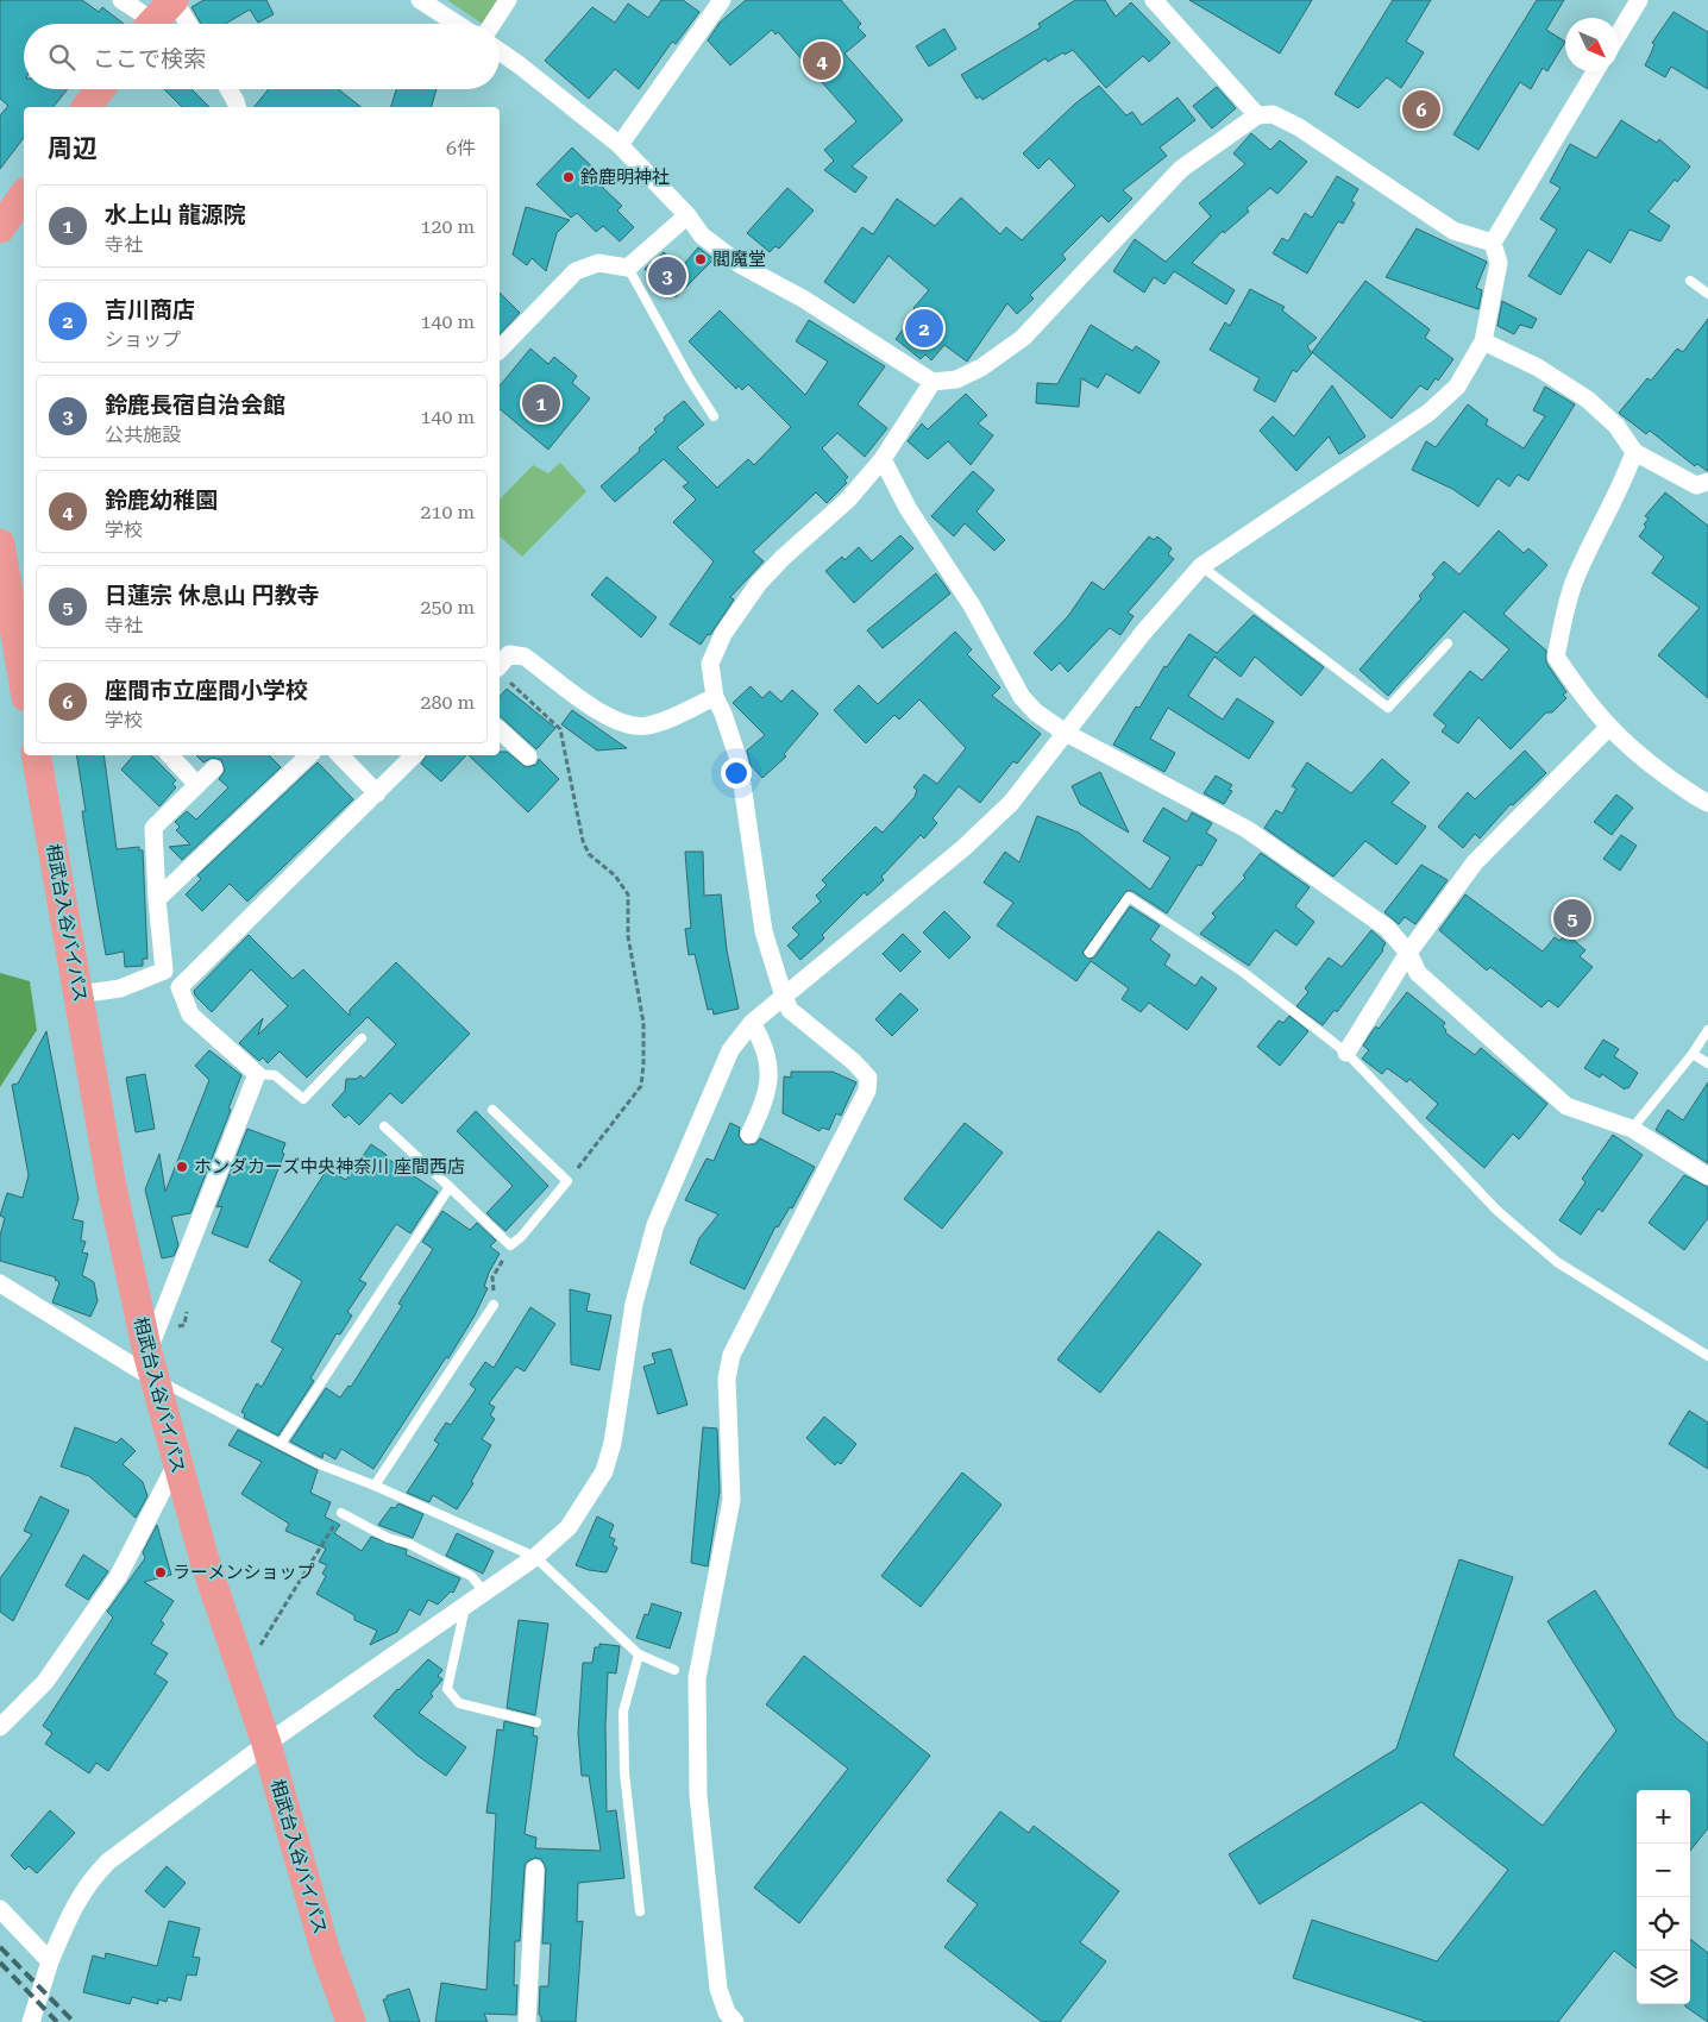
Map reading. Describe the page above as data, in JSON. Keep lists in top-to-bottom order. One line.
{"streets":{"main road":["相武台入谷バイパス"]},"places":["鈴鹿明神社","閻魔堂","ホンダカーズ中央神奈川 座間西店","ラーメンショップ"],"north":"bottom right","page":{"search":"ここで検索","pins":["4","6","3","2","1","5"],"heading":["周辺","6件"],"list":[{"mark":"1","name":"水上山 龍源院","note":"寺社","value":"120 m"},{"mark":"2","name":"吉川商店","note":"ショップ","value":"140 m"},{"mark":"3","name":"鈴鹿長宿自治会館","note":"公共施設","value":"140 m"},{"mark":"4","name":"鈴鹿幼稚園","note":"学校","value":"210 m"},{"mark":"5","name":"日蓮宗 休息山 円教寺","note":"寺社","value":"250 m"},{"mark":"6","name":"座間市立座間小学校","note":"学校","value":"280 m"}],"map_buttons":["+","−"]}}
